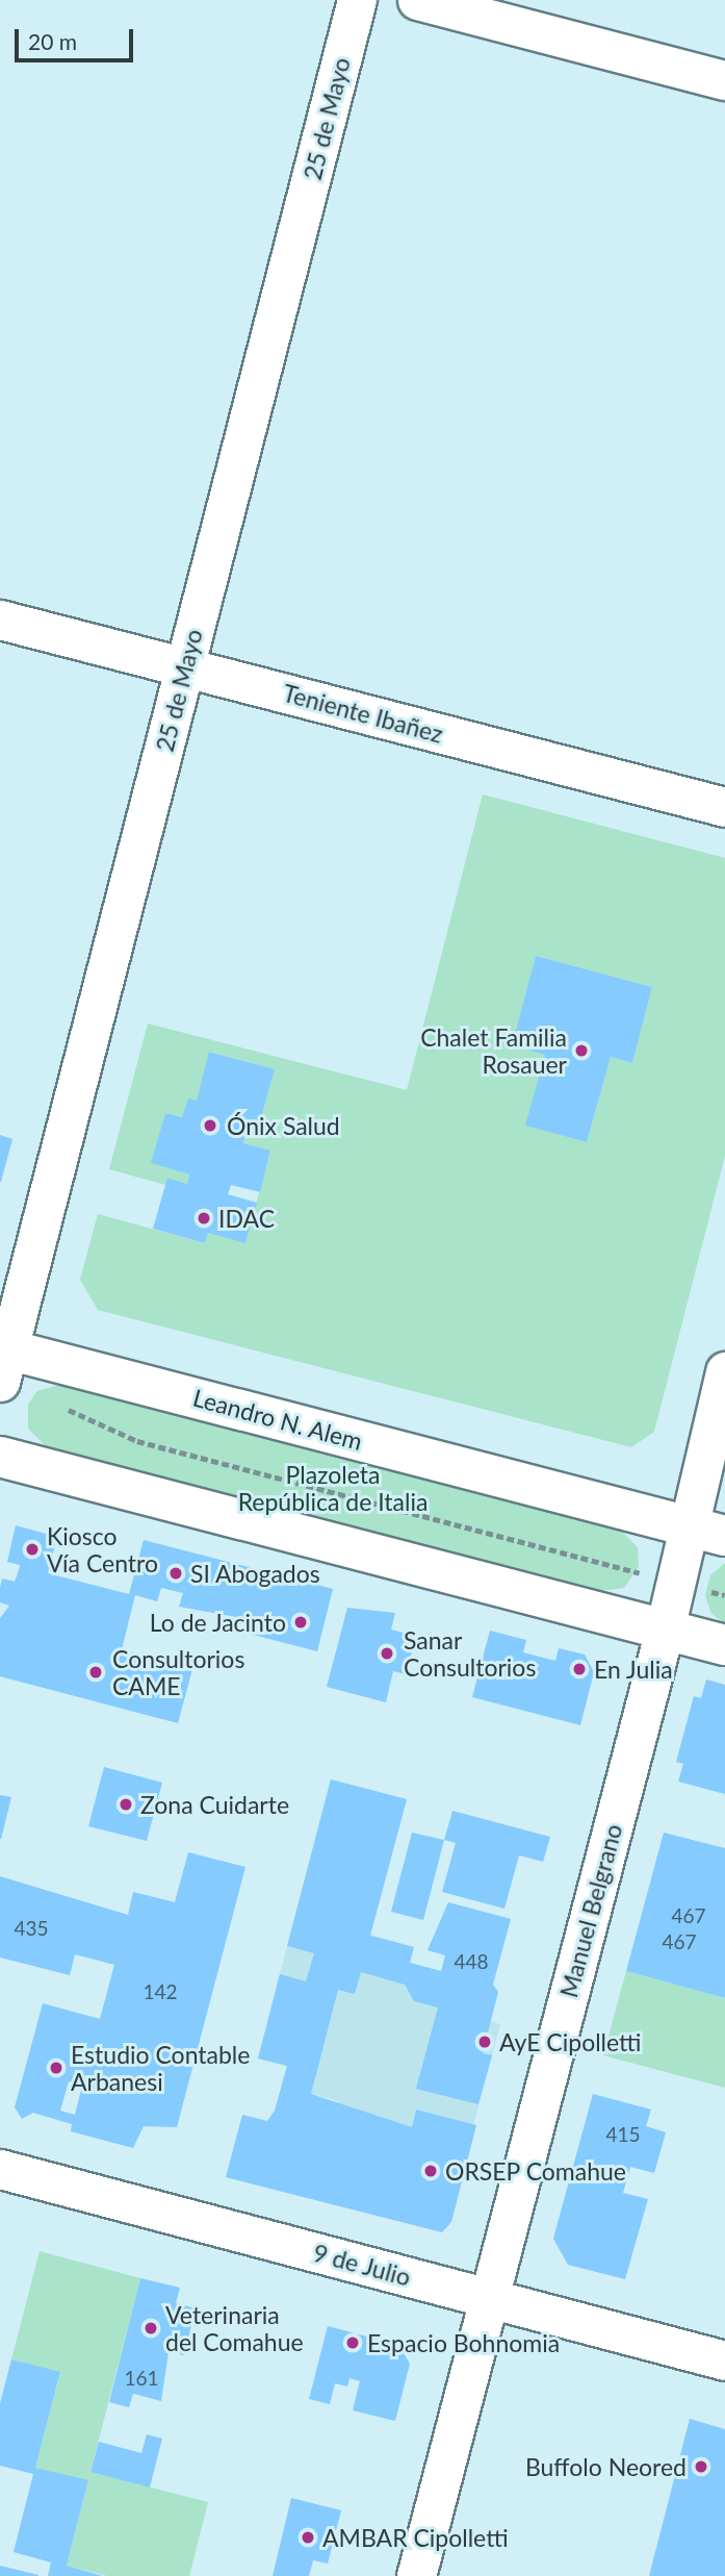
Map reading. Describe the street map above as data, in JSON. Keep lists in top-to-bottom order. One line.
{"streets":{"main road":["Leandro N. Alem"],"street":["25 de Mayo","Teniente Ibañez","Manuel Belgrano","9 de Julio"]},"crossings":[["25 de Mayo","Teniente Ibañez"],["25 de Mayo","Leandro N. Alem"],["Leandro N. Alem","Manuel Belgrano"],["Manuel Belgrano","9 de Julio"]],"parks":["Plazoleta República de Italia"],"places":["Chalet Familia Rosauer","Ónix Salud","IDAC","Kiosco Vía Centro","SI Abogados","Lo de Jacinto","Sanar Consultorios","En Julia","Consultorios CAME","Zona Cuidarte","AyE Cipolletti","Estudio Contable Arbanesi","ORSEP Comahue","Veterinaria del Comahue","Espacio Bohnomia","Buffolo Neored","AMBAR Cipolletti"],"house_numbers":["467","435","467","448","142","415","161"],"scale_bar":"20 m"}
